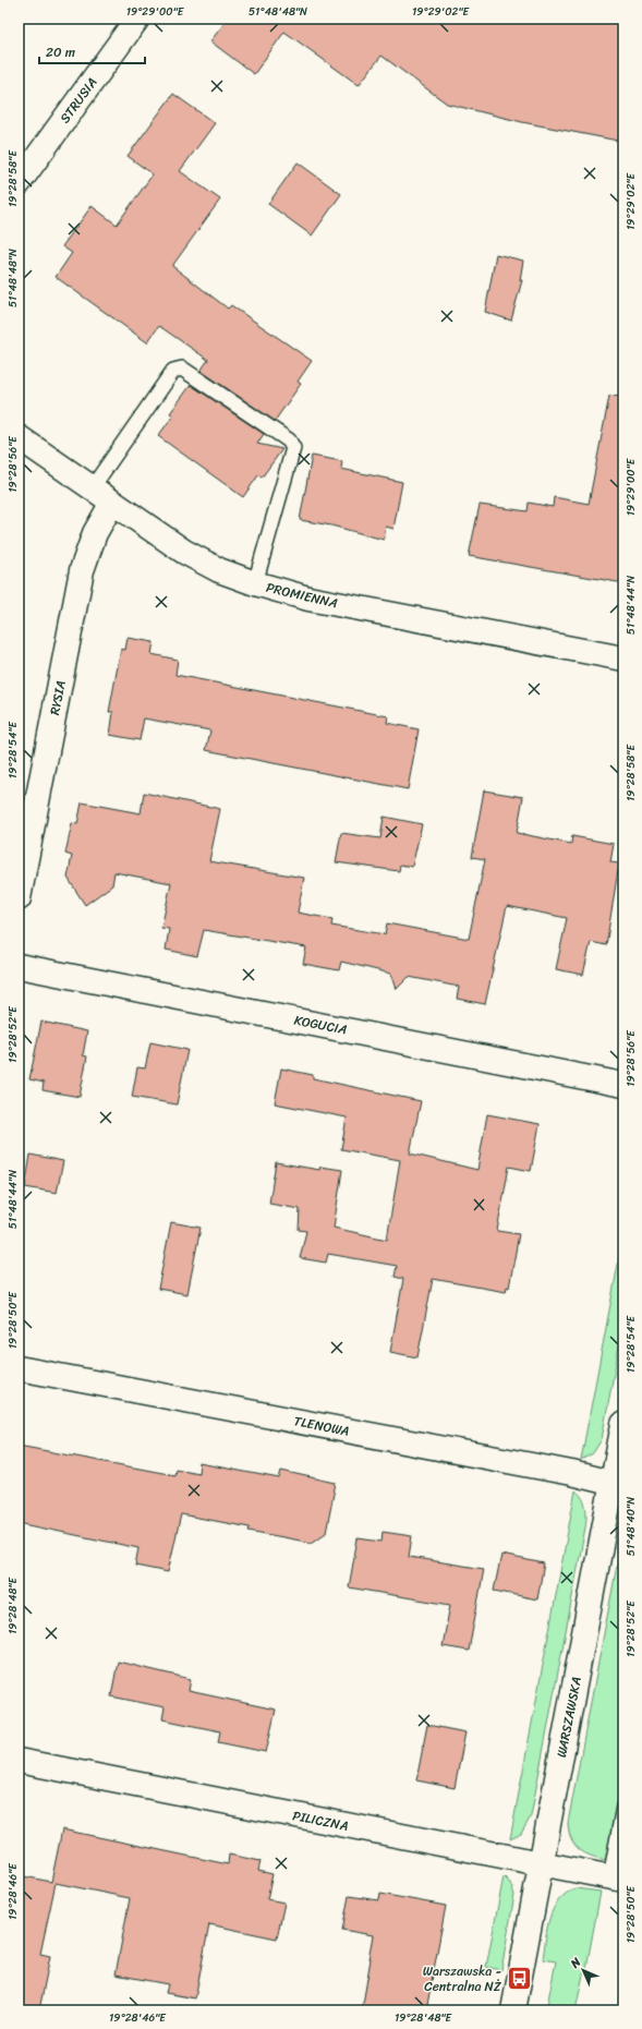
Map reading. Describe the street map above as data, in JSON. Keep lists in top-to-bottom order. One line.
{"streets":{"street":["STRUSIA","PROMIENNA","RYSIA","KOGUCIA","TLENOWA","WARSZAWSKA","PILICZNA"]},"crossings":[["PROMIENNA","RYSIA"],["TLENOWA","WARSZAWSKA"],["WARSZAWSKA","PILICZNA"]],"places":{"bus stop":["Warszawska - Centralna NŻ"]},"scale_bar":"20 m","north":"top left","coordinates":["19°29'00\"E","51°48'48\"N","19°29'02\"E","19°28'58\"E","19°28'56\"E","51°48'44\"N","19°28'54\"E","19°28'52\"E","19°28'50\"E","51°48'40\"N","19°28'48\"E","19°28'46\"E"]}
